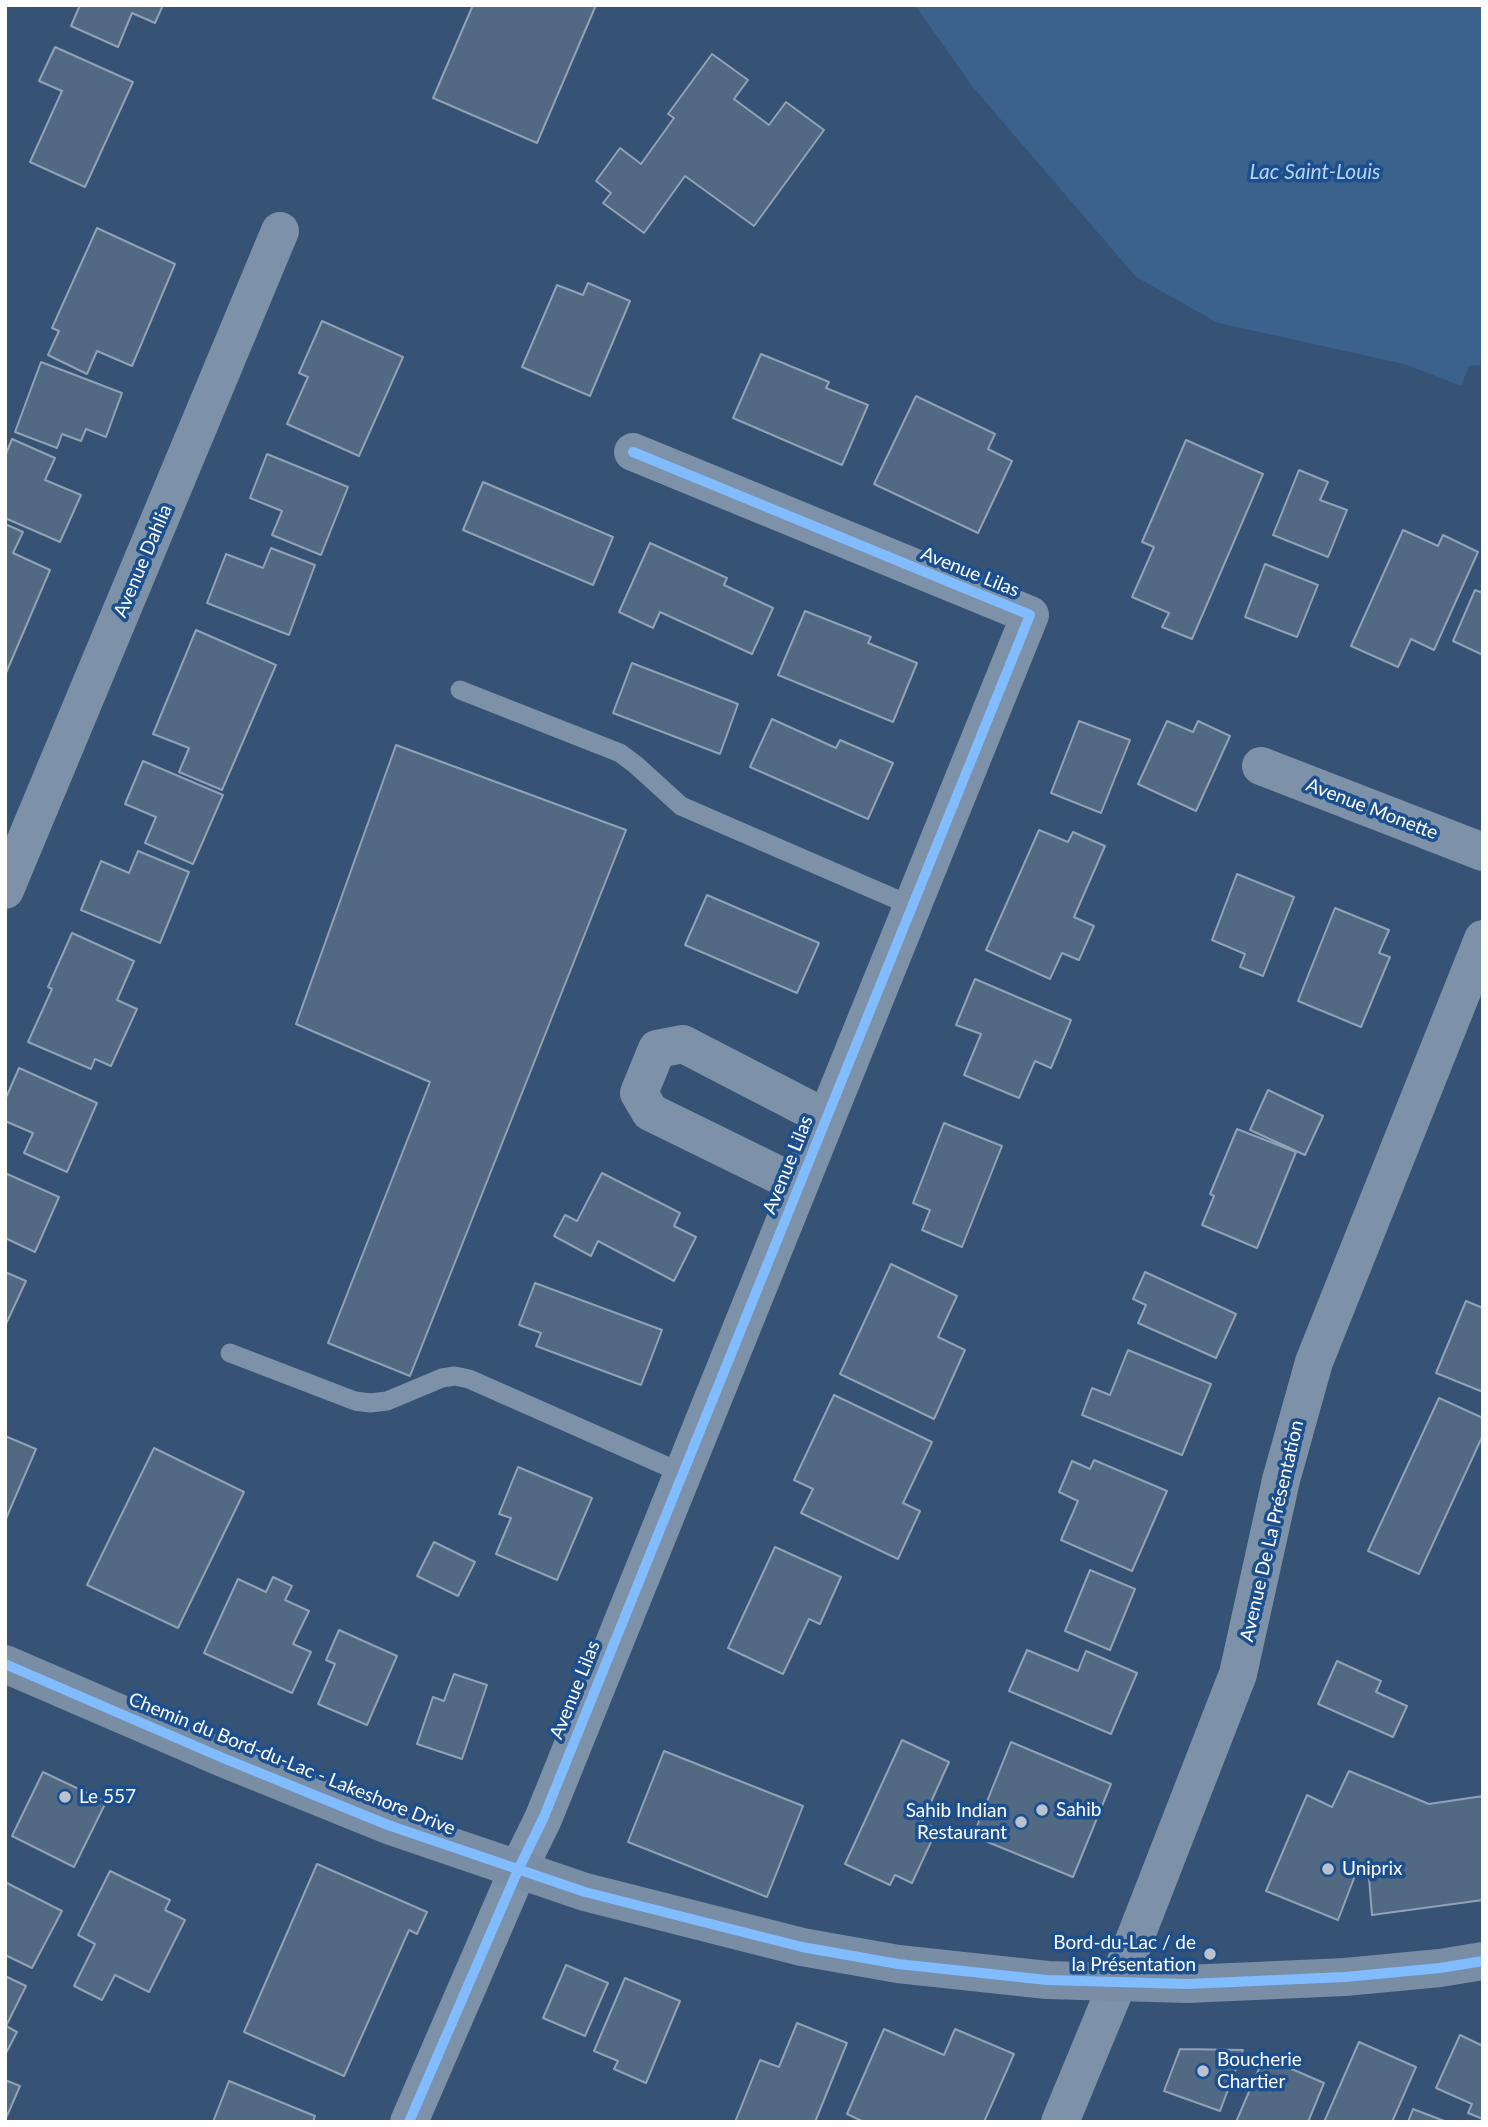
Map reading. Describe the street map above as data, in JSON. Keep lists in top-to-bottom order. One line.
{"streets":{"street":["Avenue Dahlia","Avenue Lilas","Avenue Monette","Avenue De La Présentation","Chemin du Bord-du-Lac - Lakeshore Drive"]},"crossings":[["Avenue Lilas","Chemin du Bord-du-Lac - Lakeshore Drive"],["Avenue De La Présentation","Chemin du Bord-du-Lac - Lakeshore Drive"]],"water":["Lac Saint-Louis"],"places":["Le 557","Sahib","Sahib Indian Restaurant","Uniprix","Bord-du-Lac / de la Présentation","Boucherie Chartier"]}
